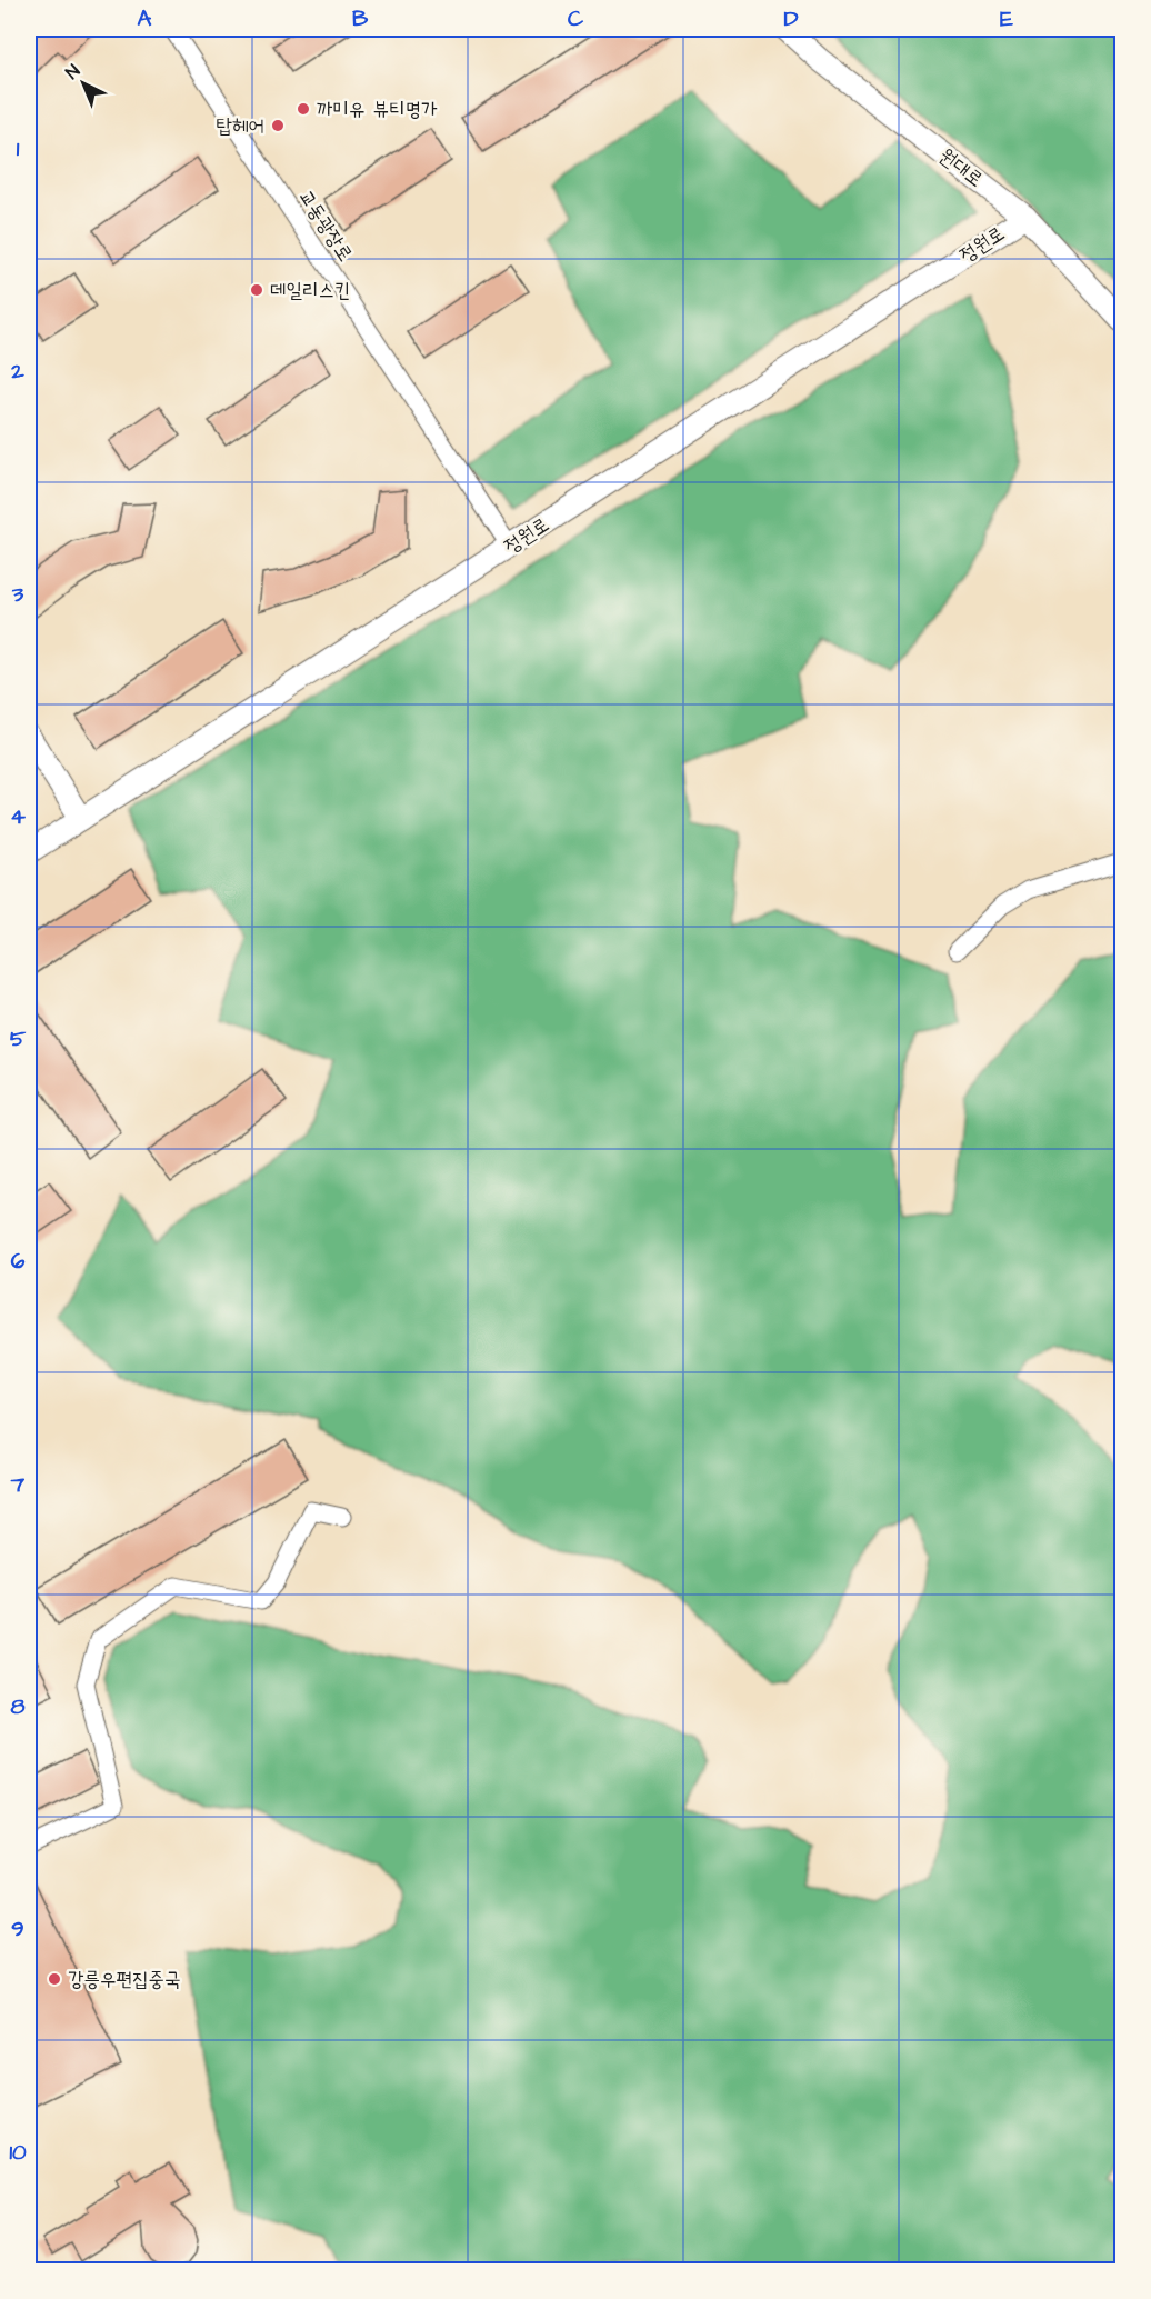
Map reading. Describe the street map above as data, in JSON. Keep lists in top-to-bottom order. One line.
{"streets":{"street":["원대로","교동광장로","정원로"]},"crossings":[["원대로","정원로"],["교동광장로","정원로"]],"places":["까미유 뷰티명가","탑헤어","데일리스킨","강릉우편집중국"],"north":"top left","grid":{"columns":["A","B","C","D","E"],"rows":["1","2","3","4","5","6","7","8","9","10"]}}
